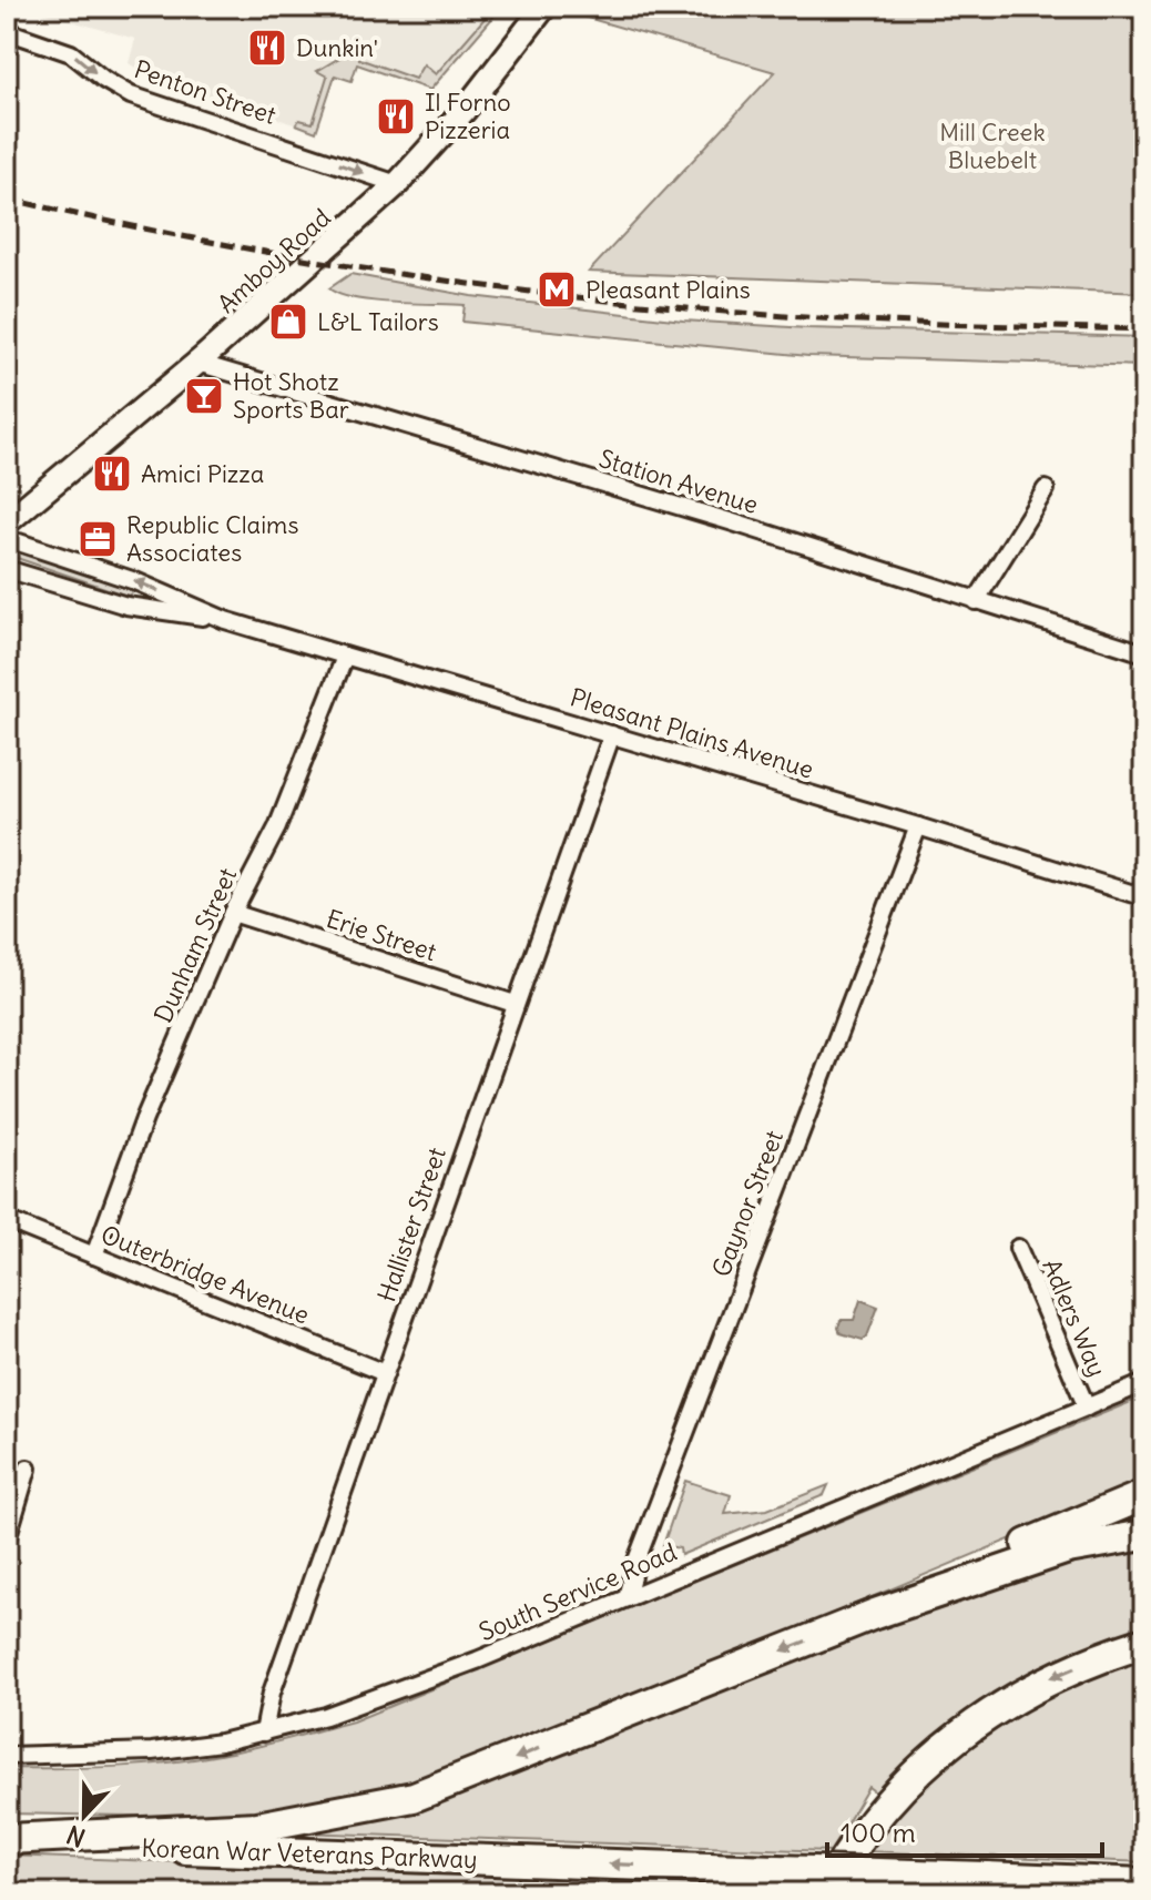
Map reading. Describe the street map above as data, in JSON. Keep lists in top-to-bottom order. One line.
{"streets":{"highway":["Korean War Veterans Parkway"],"main road":["Amboy Road"],"street":["Penton Street","Station Avenue","Pleasant Plains Avenue","Erie Street","Dunham Street","Gaynor Street","Hallister Street","Outerbridge Avenue","Adlers Way","South Service Road"]},"crossings":[["Penton Street","Amboy Road"],["Amboy Road","Station Avenue"],["Pleasant Plains Avenue","Dunham Street"],["Pleasant Plains Avenue","Gaynor Street"],["Pleasant Plains Avenue","Hallister Street"],["Erie Street","Dunham Street"],["Erie Street","Hallister Street"],["Dunham Street","Outerbridge Avenue"],["Gaynor Street","South Service Road"],["Hallister Street","Outerbridge Avenue"],["Hallister Street","South Service Road"],["Adlers Way","South Service Road"]],"one_way":["Penton Street"],"parks":["Mill Creek Bluebelt"],"places":{"restaurant":["Dunkin'","Il Forno Pizzeria","Amici Pizza"],"metro station":["Pleasant Plains"],"shop":["L&L Tailors"],"bar":["Hot Shotz Sports Bar"],"office":["Republic Claims Associates"]},"scale_bar":"100 m","north":"bottom"}
